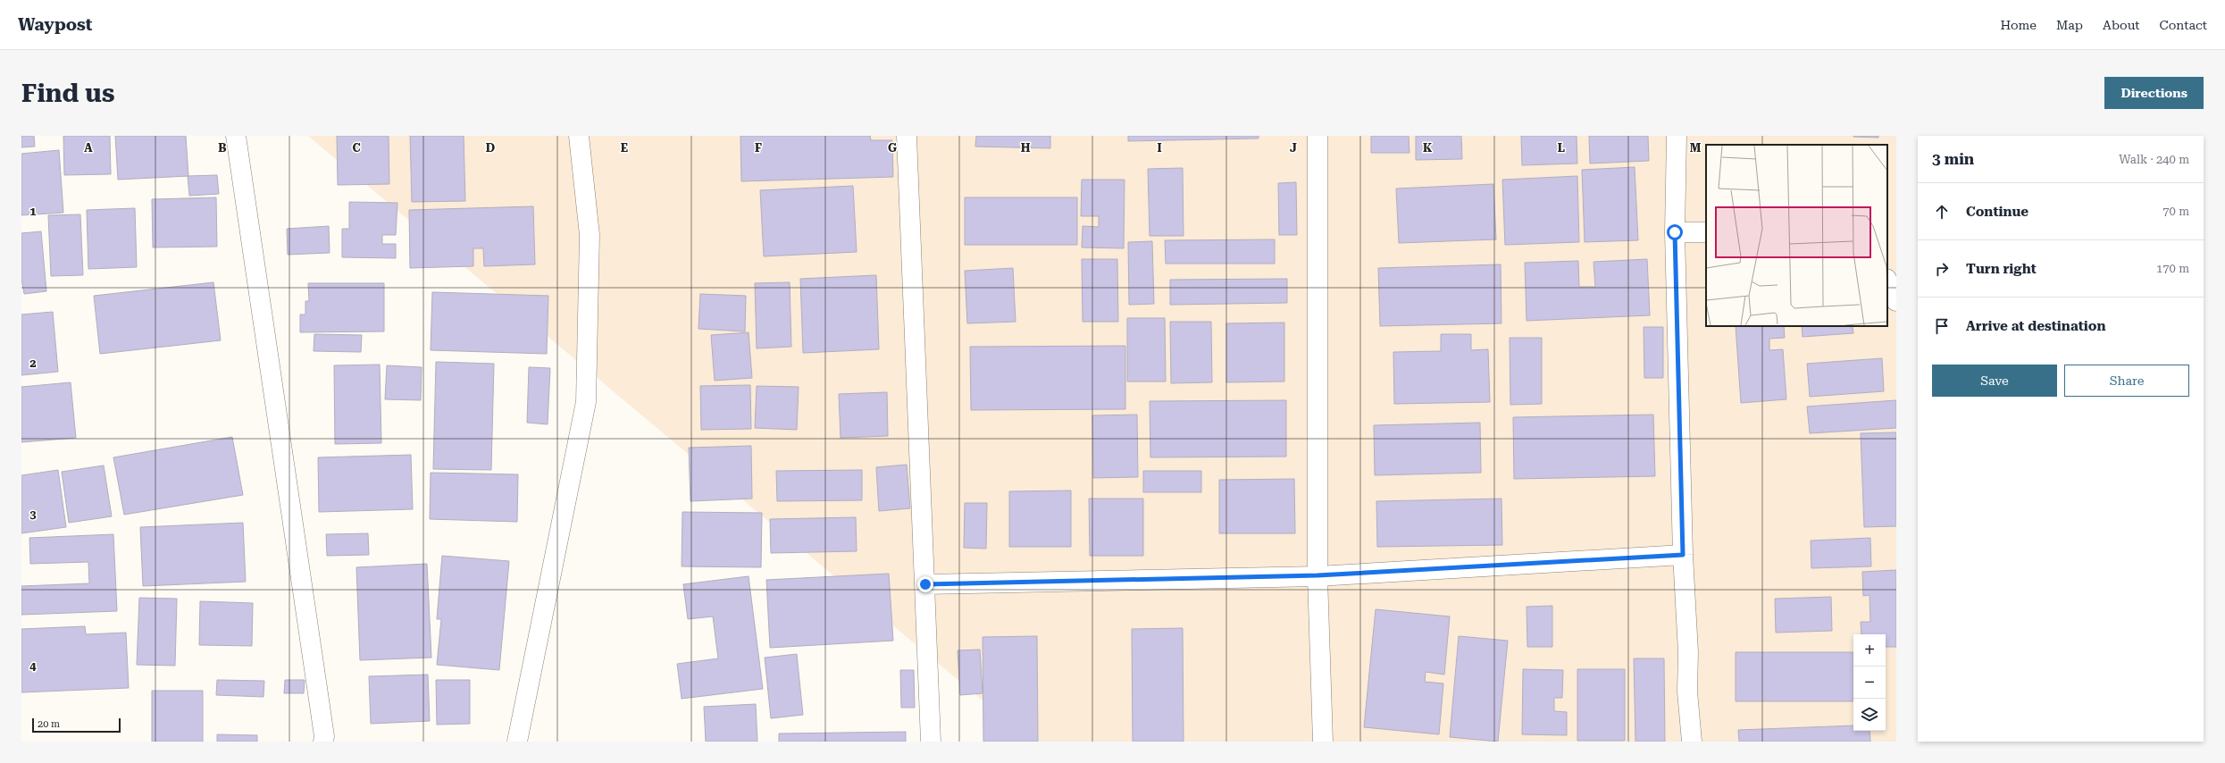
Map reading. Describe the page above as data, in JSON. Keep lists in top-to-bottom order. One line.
{"scale_bar":"20 m","page":{"header":"Waypost","nav":["Home","Map","About","Contact"],"buttons":["Directions",["Save","Share"]],"title":"Find us","heading":["3 min","Walk · 240 m"],"list":[["Continue","70 m"],["Turn right","170 m"],"Arrive at destination"],"map_buttons":["+","−"],"scale":"20 m"},"grid":{"columns":["A","B","C","D","E","F","G","H","I","J","K","L","M"],"rows":["1","2","3","4"]}}
